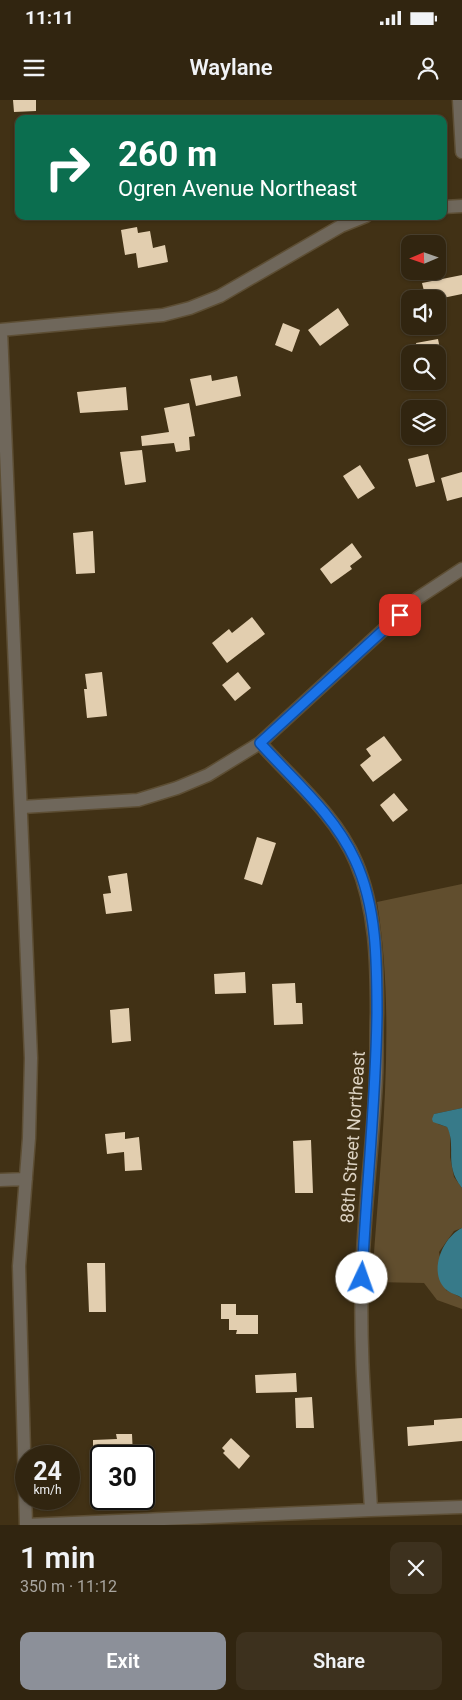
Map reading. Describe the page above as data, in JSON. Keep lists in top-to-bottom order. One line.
{"streets":{"street":["88th Street Northeast"]},"north":"left","page":{"status":"11:11","header":"Waylane","turn":["260 m","Ogren Avenue Northeast"],"speed":"24 km/h","limit":"30","heading":["1 min","350 m · 11:12"],"buttons":["Exit","Share"]}}
